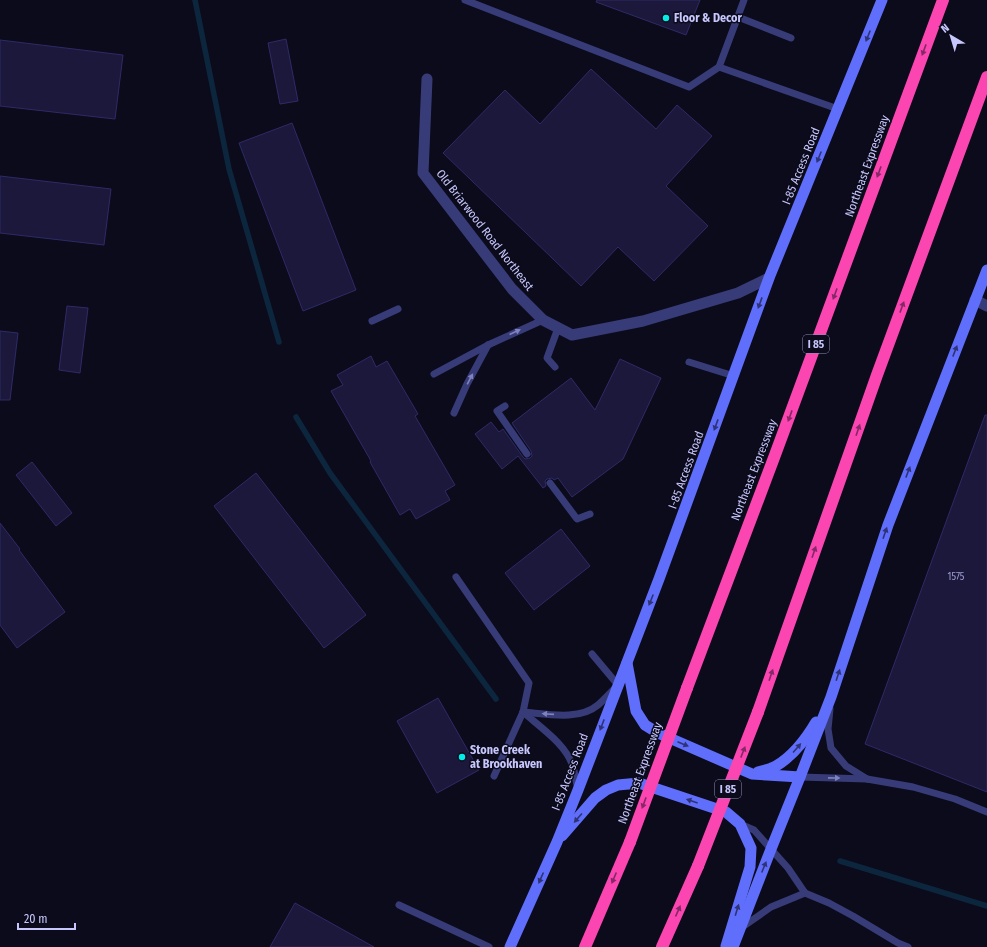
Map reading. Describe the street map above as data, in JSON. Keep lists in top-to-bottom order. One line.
{"streets":{"highway":["Northeast Expressway","I 85"],"main road":["I-85 Access Road"],"street":["Old Briarwood Road Northeast"]},"crossings":[["I-85 Access Road","Old Briarwood Road Northeast"]],"one_way":["I-85 Access Road"],"places":["Floor & Decor","Stone Creek at Brookhaven"],"house_numbers":["1575"],"scale_bar":"20 m","north":"top left"}
